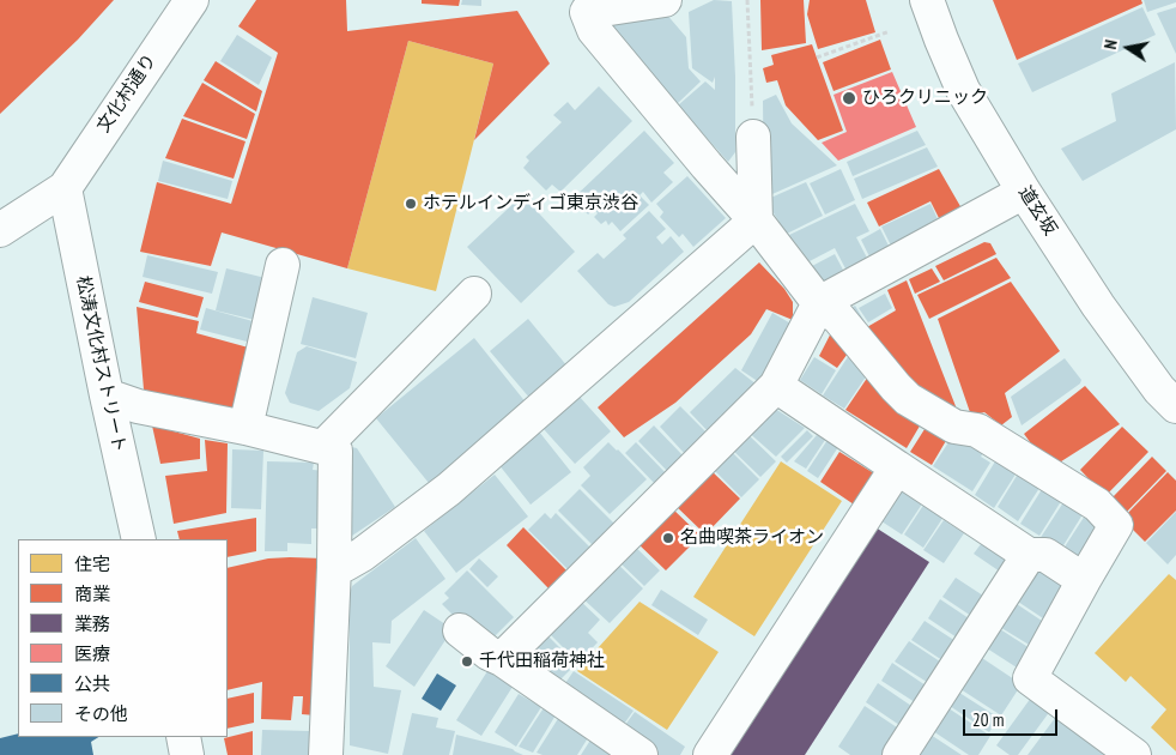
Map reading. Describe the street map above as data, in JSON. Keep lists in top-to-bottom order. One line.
{"streets":{"street":["文化村通り","道玄坂","松涛文化村ストリート"]},"crossings":[["文化村通り","松涛文化村ストリート"]],"places":["ひろクリニック","ホテルインディゴ東京渋谷","名曲喫茶ライオン","千代田稲荷神社"],"legend":["住宅","商業","業務","医療","公共","その他"],"scale_bar":"20 m","north":"left"}
